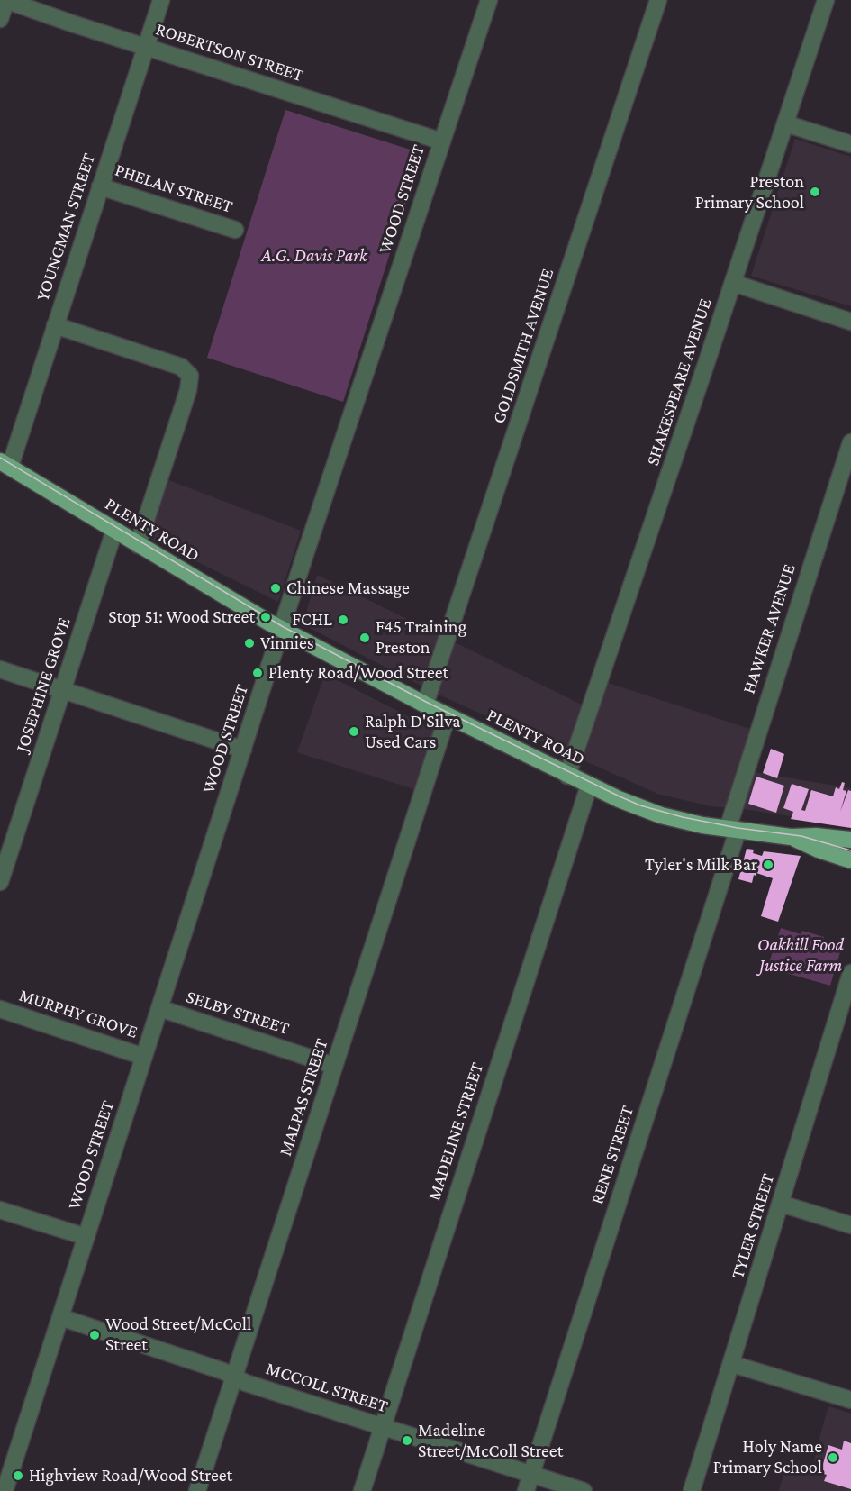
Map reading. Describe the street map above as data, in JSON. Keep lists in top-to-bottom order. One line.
{"streets":{"main road":["PLENTY ROAD"],"street":["ROBERTSON STREET","PHELAN STREET","WOOD STREET","YOUNGMAN STREET","GOLDSMITH AVENUE","SHAKESPEARE AVENUE","HAWKER AVENUE","JOSEPHINE GROVE","SELBY STREET","MURPHY GROVE","MALPAS STREET","MADELINE STREET","RENE STREET","TYLER STREET","MCCOLL STREET"]},"crossings":[["ROBERTSON STREET","WOOD STREET"],["ROBERTSON STREET","YOUNGMAN STREET"],["PHELAN STREET","YOUNGMAN STREET"],["WOOD STREET","PLENTY ROAD"],["WOOD STREET","SELBY STREET"],["WOOD STREET","MURPHY GROVE"],["WOOD STREET","MCCOLL STREET"],["YOUNGMAN STREET","PLENTY ROAD"],["GOLDSMITH AVENUE","PLENTY ROAD"],["SHAKESPEARE AVENUE","PLENTY ROAD"],["PLENTY ROAD","HAWKER AVENUE"],["PLENTY ROAD","JOSEPHINE GROVE"],["PLENTY ROAD","MALPAS STREET"],["PLENTY ROAD","MADELINE STREET"],["PLENTY ROAD","RENE STREET"],["HAWKER AVENUE","RENE STREET"],["SELBY STREET","MALPAS STREET"],["MALPAS STREET","MCCOLL STREET"],["MADELINE STREET","MCCOLL STREET"],["RENE STREET","MCCOLL STREET"]],"parks":["A.G. Davis Park","Oakhill Food Justice Farm"],"places":["Preston Primary School","Chinese Massage","Stop 51: Wood Street","FCHL","F45 Training Preston","Vinnies","Plenty Road/Wood Street","Ralph D'Silva Used Cars","Tyler's Milk Bar","Wood Street/McColl Street","Madeline Street/McColl Street","Holy Name Primary School","Highview Road/Wood Street"]}
